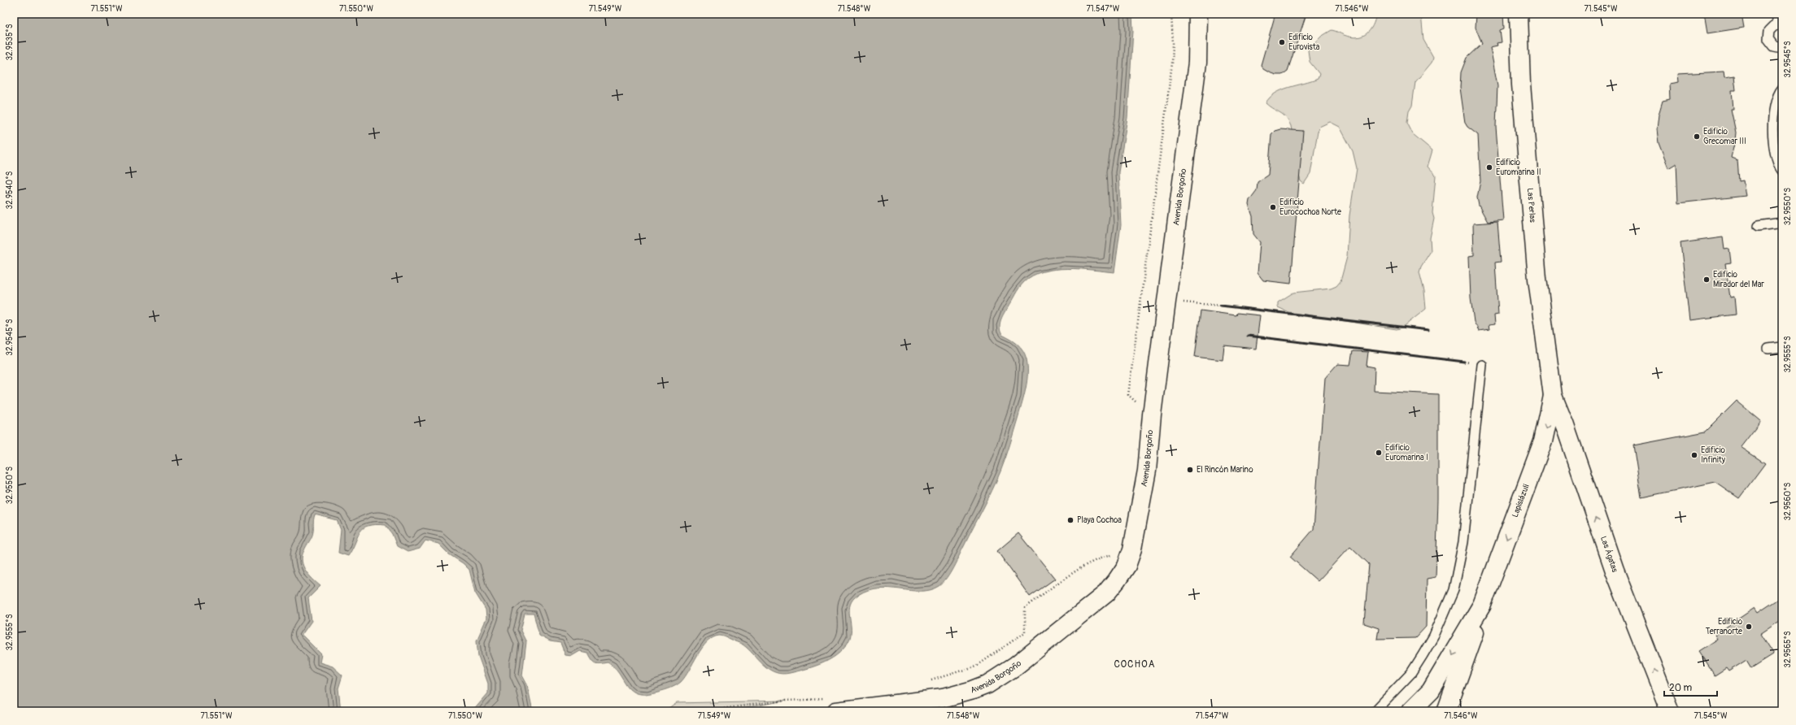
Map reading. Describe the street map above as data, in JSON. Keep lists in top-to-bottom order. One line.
{"streets":{"street":["Avenida Borgoño","Las Perlas","Lapislázuli","Las Ágatas"]},"crossings":[["Las Perlas","Lapislázuli"],["Las Perlas","Las Ágatas"],["Lapislázuli","Las Ágatas"]],"one_way":["Las Ágatas"],"districts":["COCHOA"],"places":["Edificio Eurovista","Edificio Grecomar III","Edificio Euromarina II","Edificio Eurocochoa Norte","Edificio Mirador del Mar","Edificio Euromarina I","Edificio Infinity","El Rincón Marino","Playa Cochoa","Edificio Terranorte"],"scale_bar":"20 m","coordinates":["71.551°W","71.550°W","71.549°W","71.548°W","71.547°W","71.546°W","71.545°W","32.9535°S","32.9545°S","32.9540°S","32.9550°S","32.9555°S","32.9560°S","32.9565°S"]}
